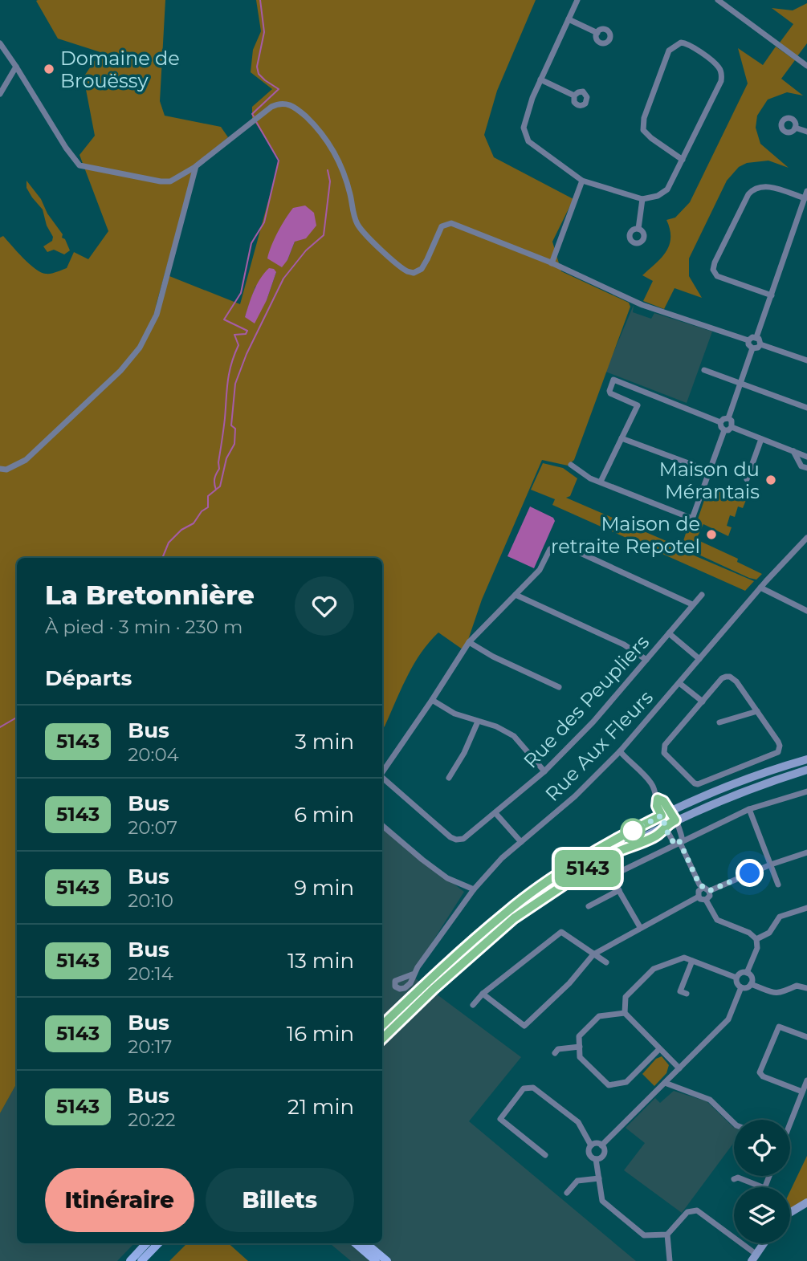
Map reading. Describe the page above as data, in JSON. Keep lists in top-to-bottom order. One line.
{"streets":{"street":["Rue des Peupliers","Rue Aux Fleurs"]},"places":["Domaine de Brouëssy","Maison du Mérantais","Maison de retraite Repotel"],"lines":["bus line 5143"],"page":{"on_map":"5143","heading":[["La Bretonnière","À pied · 3 min · 230 m"],"Départs"],"list":[{"mark":"5143","name":"Bus","note":"20:04","value":"3 min"},{"mark":"5143","name":"Bus","note":"20:07","value":"6 min"},{"mark":"5143","name":"Bus","note":"20:10","value":"9 min"},{"mark":"5143","name":"Bus","note":"20:14","value":"13 min"},{"mark":"5143","name":"Bus","note":"20:17","value":"16 min"},{"mark":"5143","name":"Bus","note":"20:22","value":"21 min"}],"buttons":["Itinéraire","Billets"]}}
